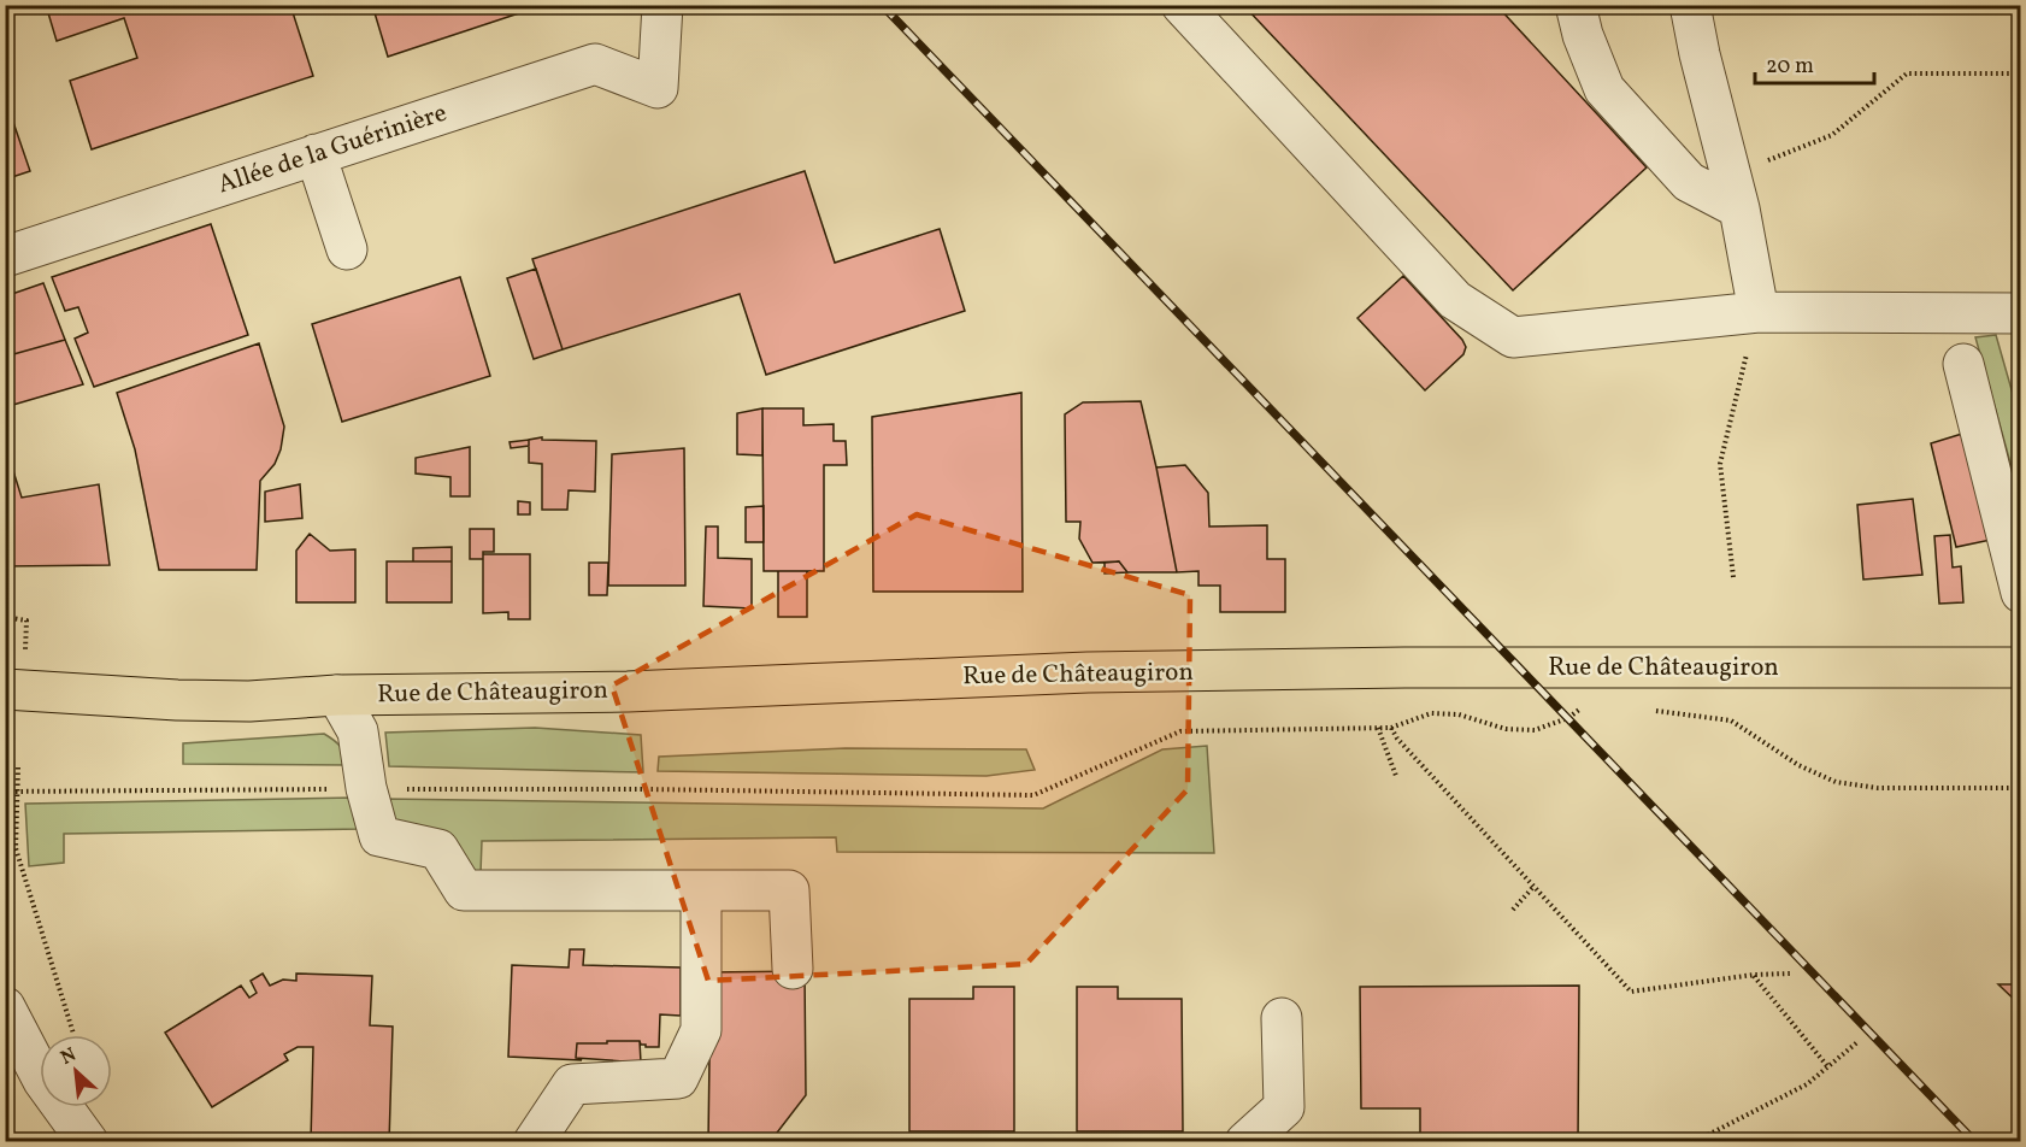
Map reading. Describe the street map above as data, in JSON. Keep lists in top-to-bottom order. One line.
{"streets":{"main road":["Rue de Châteaugiron"],"street":["Allée de la Guérinière"]},"scale_bar":"20 m","north":"top left"}
